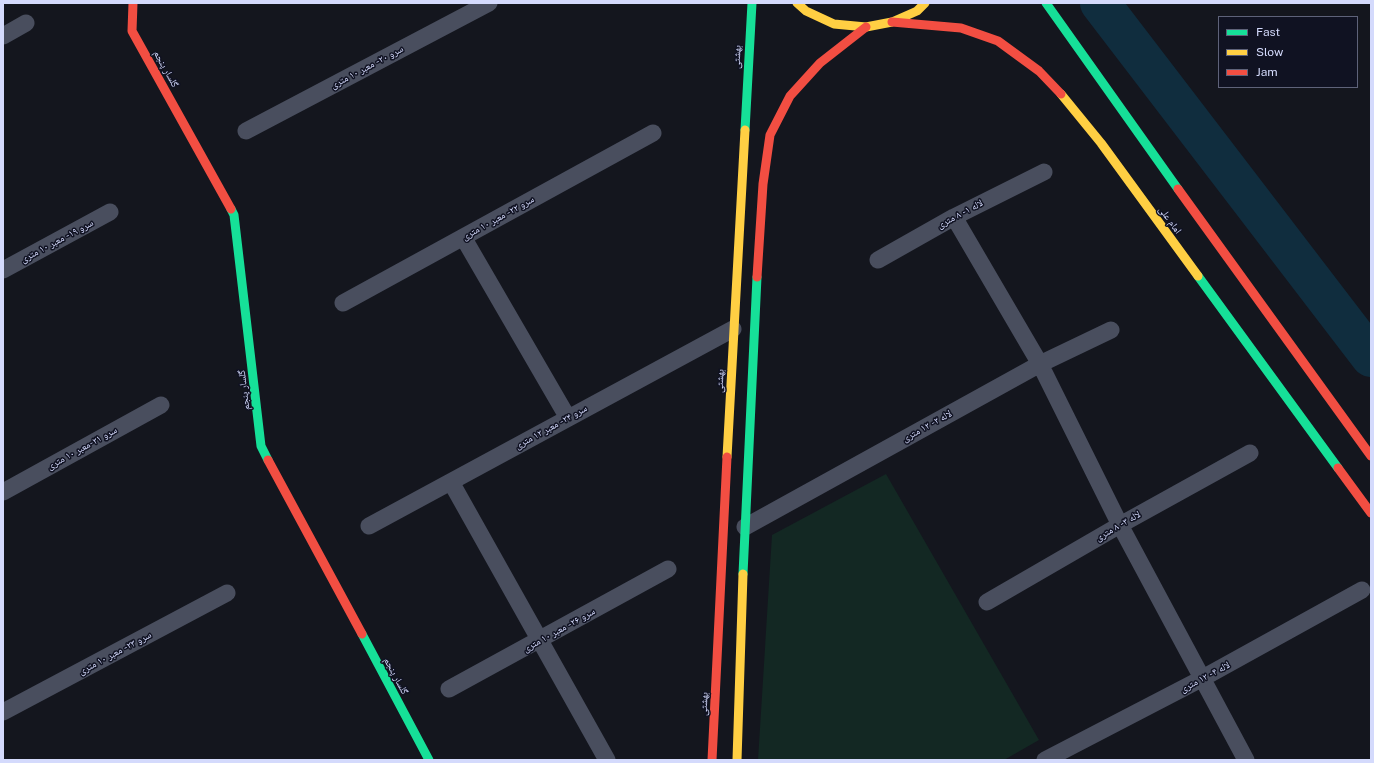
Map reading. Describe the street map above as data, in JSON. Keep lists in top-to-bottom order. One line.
{"streets":{"street":["بهشتی","سرو ۲۰- معبر ۱۰ متری","گلسار پنجم","لاله ۱- ۸ متری","سرو ۲۲- معبر ۱۰ متری","امام علی","سرو ۱۹- معبر ۱۰ متری","لاله ۲- ۱۲ متری","سرو ۲۴- معبر ۱۲ متری","سرو ۲۱-معبر ۱۰ متری","لاله ۳- ۸ متری","سرو ۲۶- معبر ۱۰ متری","سرو ۲۳- معبر ۱۰ متری","لاله ۴- ۱۲ متری"]},"crossings":[["بهشتی","سرو ۲۴- معبر ۱۲ متری"]],"legend":["Fast","Slow","Jam"]}
